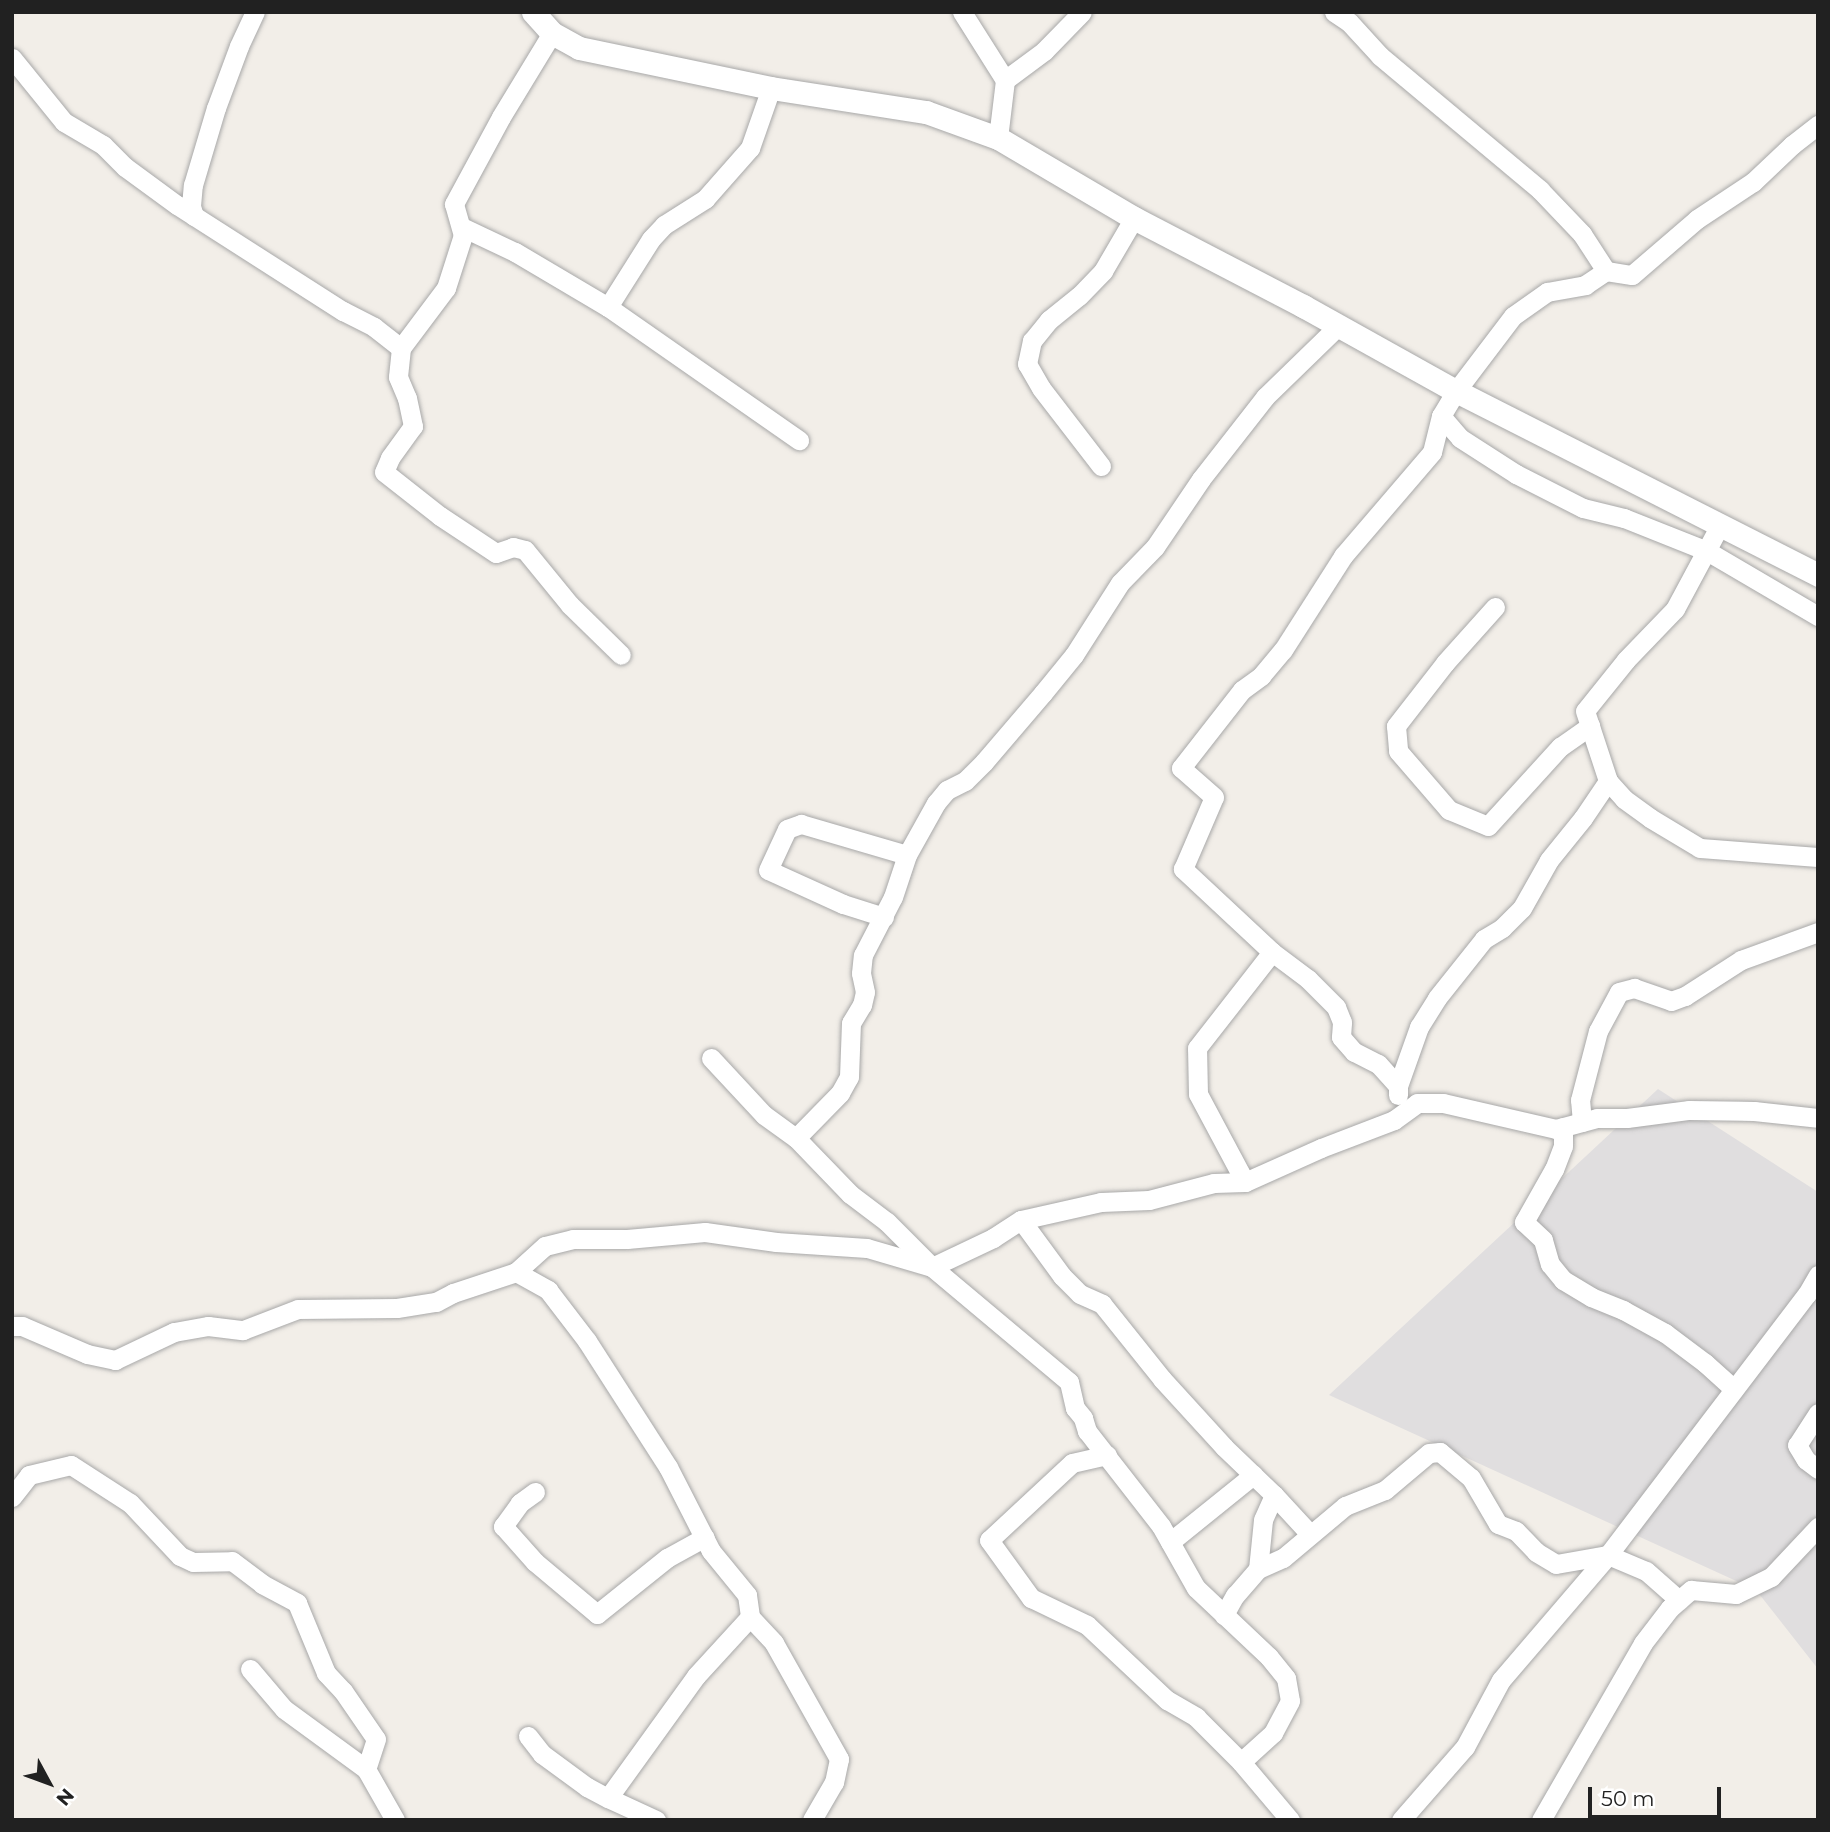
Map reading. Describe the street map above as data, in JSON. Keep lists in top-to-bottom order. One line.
{"scale_bar":"50 m","north":"bottom right"}
